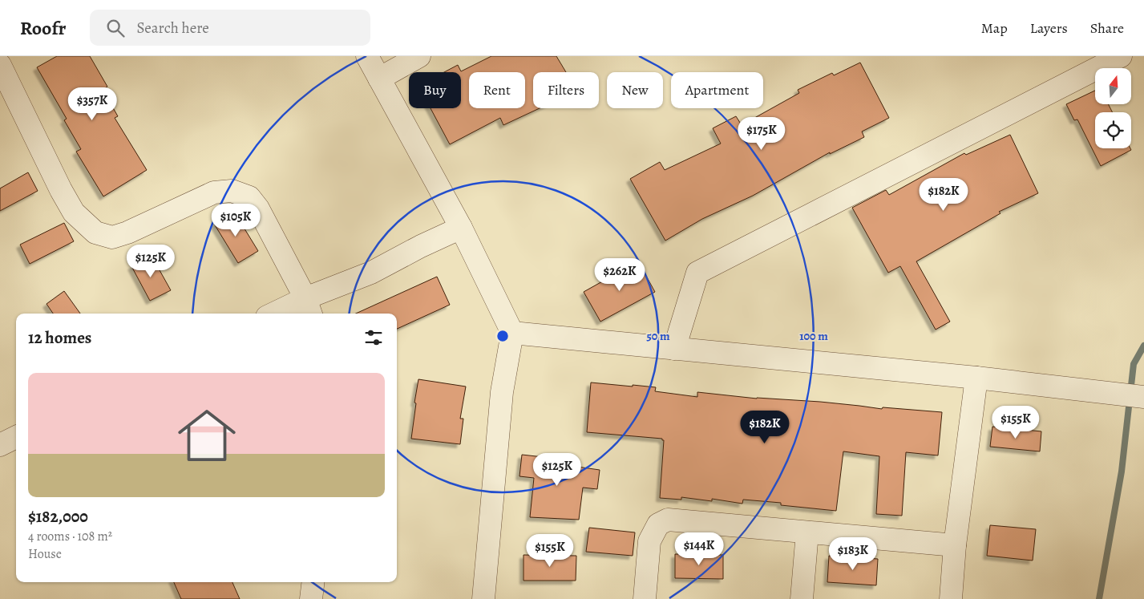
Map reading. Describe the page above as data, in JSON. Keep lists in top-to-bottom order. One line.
{"north":"top","page":{"header":"Roofr","search":"Search here","nav":["Map","Layers","Share"],"chip":["Buy","Rent","Filters","New","Apartment"],"price":["$357K","$175K","$182K","$105K","$125K","$262K","$155K","$182K","$125K","$144K","$155K","$183K"],"heading":"12 homes","list":[{"name":"$182,000","note":"4 rooms · 108 m² · House"}]},"rings":["50 m","100 m"]}
